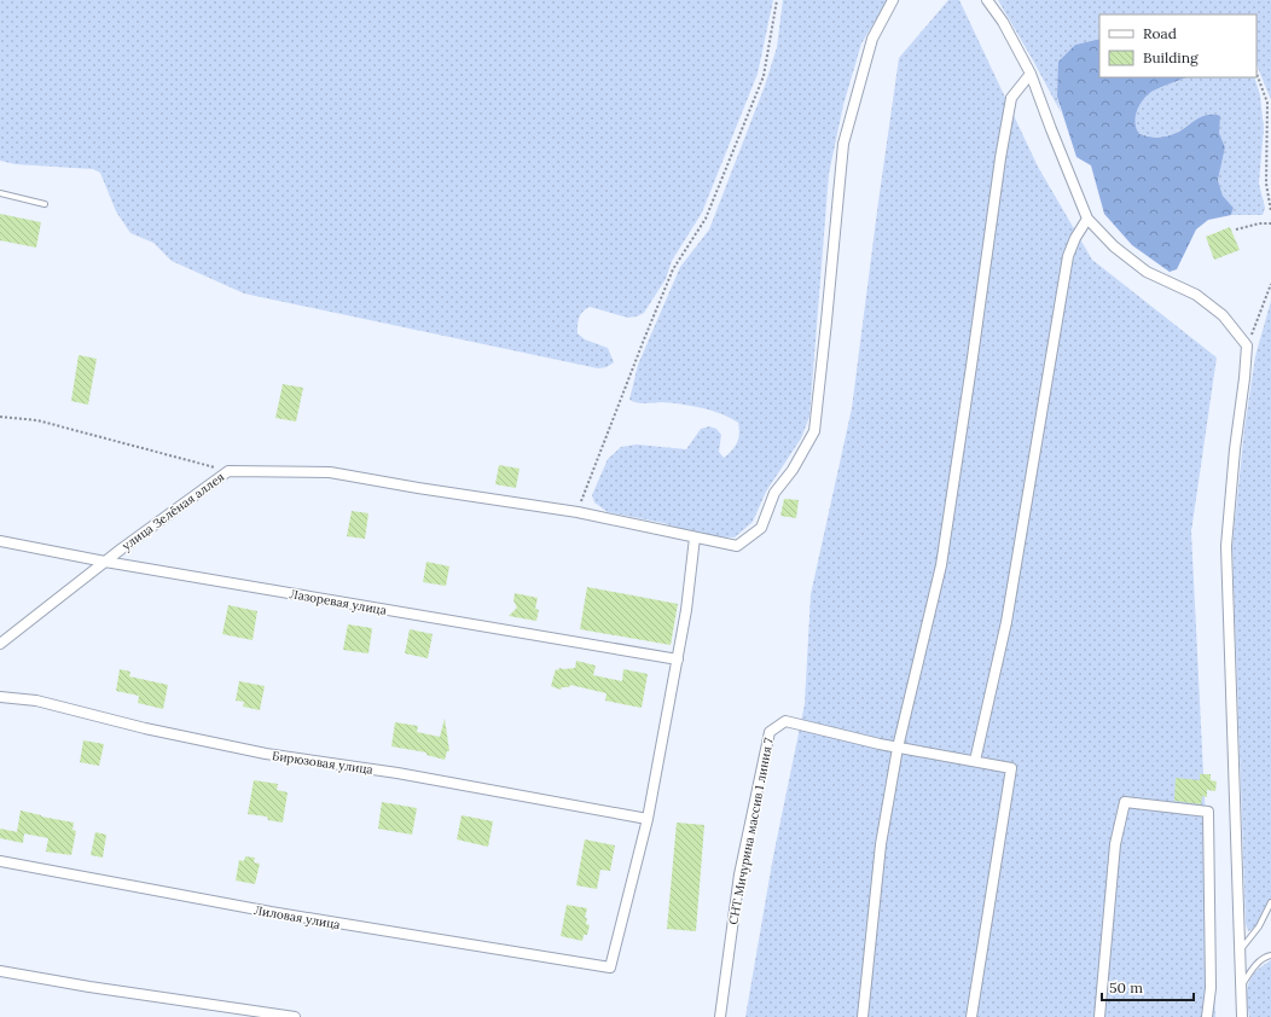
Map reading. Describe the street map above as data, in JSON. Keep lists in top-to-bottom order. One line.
{"streets":{"street":["улица Зелёная аллея","Лазоревая улица","Бирюзовая улица","СНТ Мичурина массив 1 линия 7","Лиловая улица"]},"crossings":[["улица Зелёная аллея","Лазоревая улица"],["Бирюзовая улица","Лиловая улица"]],"legend":["Road","Building"],"scale_bar":"50 m"}
